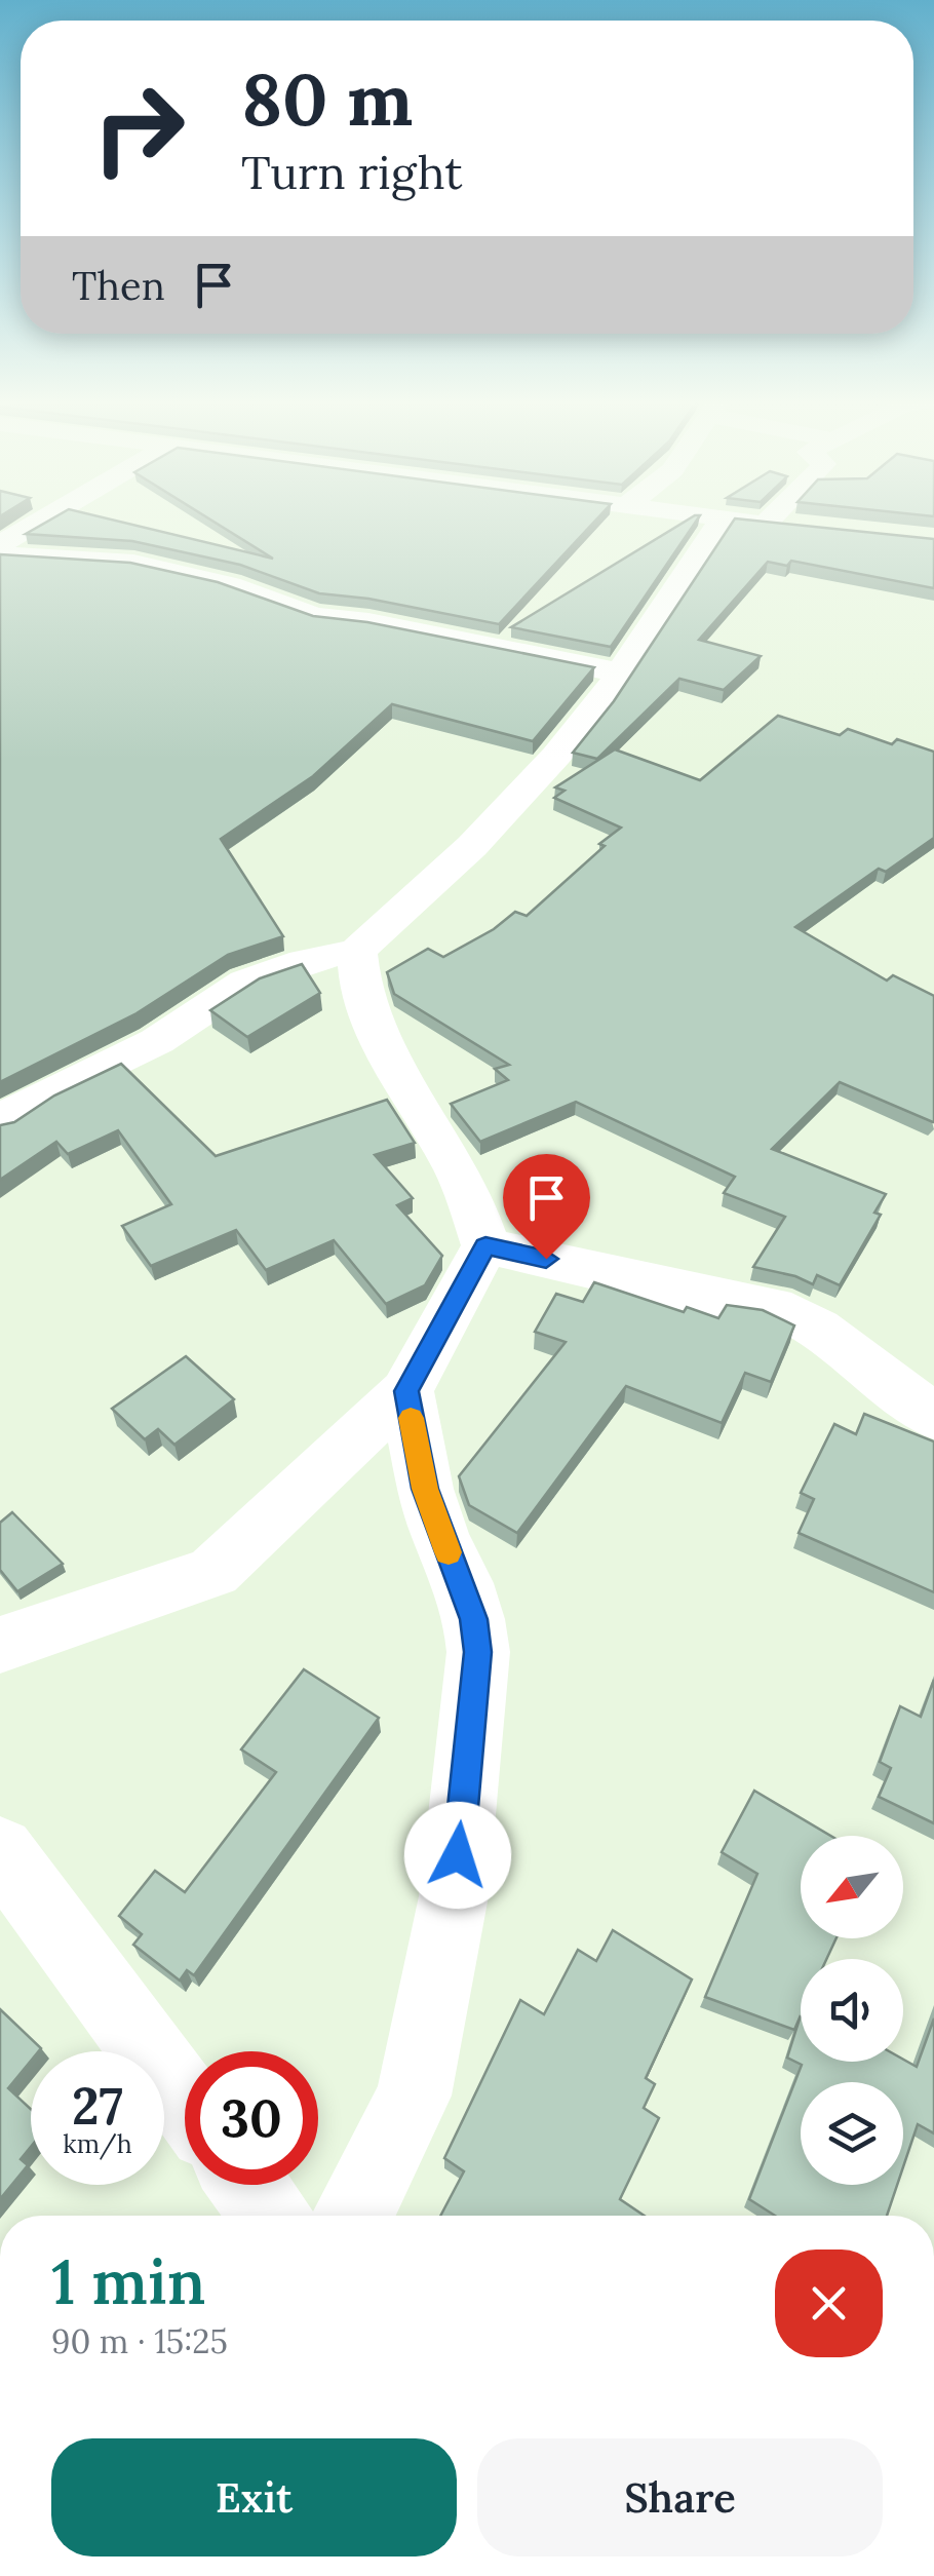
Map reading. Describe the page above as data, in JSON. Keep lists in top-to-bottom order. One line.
{"north":"bottom left","page":{"turn":["80 m","Turn right"],"then":"Then","speed":"27 km/h","limit":"30","heading":["1 min","90 m · 15:25"],"buttons":["Exit","Share"]}}
